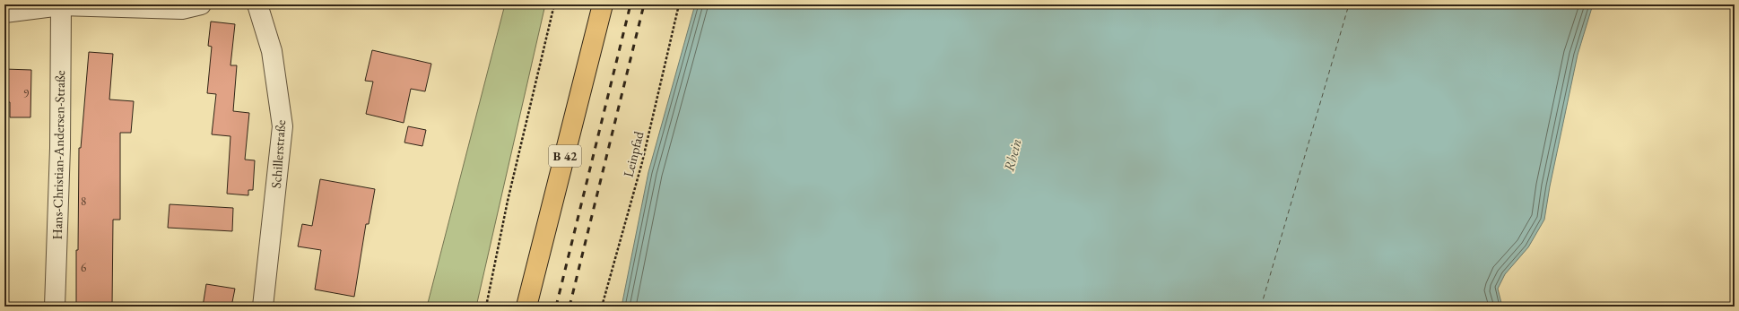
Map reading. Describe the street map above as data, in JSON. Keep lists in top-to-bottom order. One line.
{"streets":{"main road":["B 42"],"street":["Schillerstraße","Hans-Christian-Andersen-Straße"],"path":["Leinpfad"]},"water":["Rhein"],"house_numbers":["9","8","6"]}
